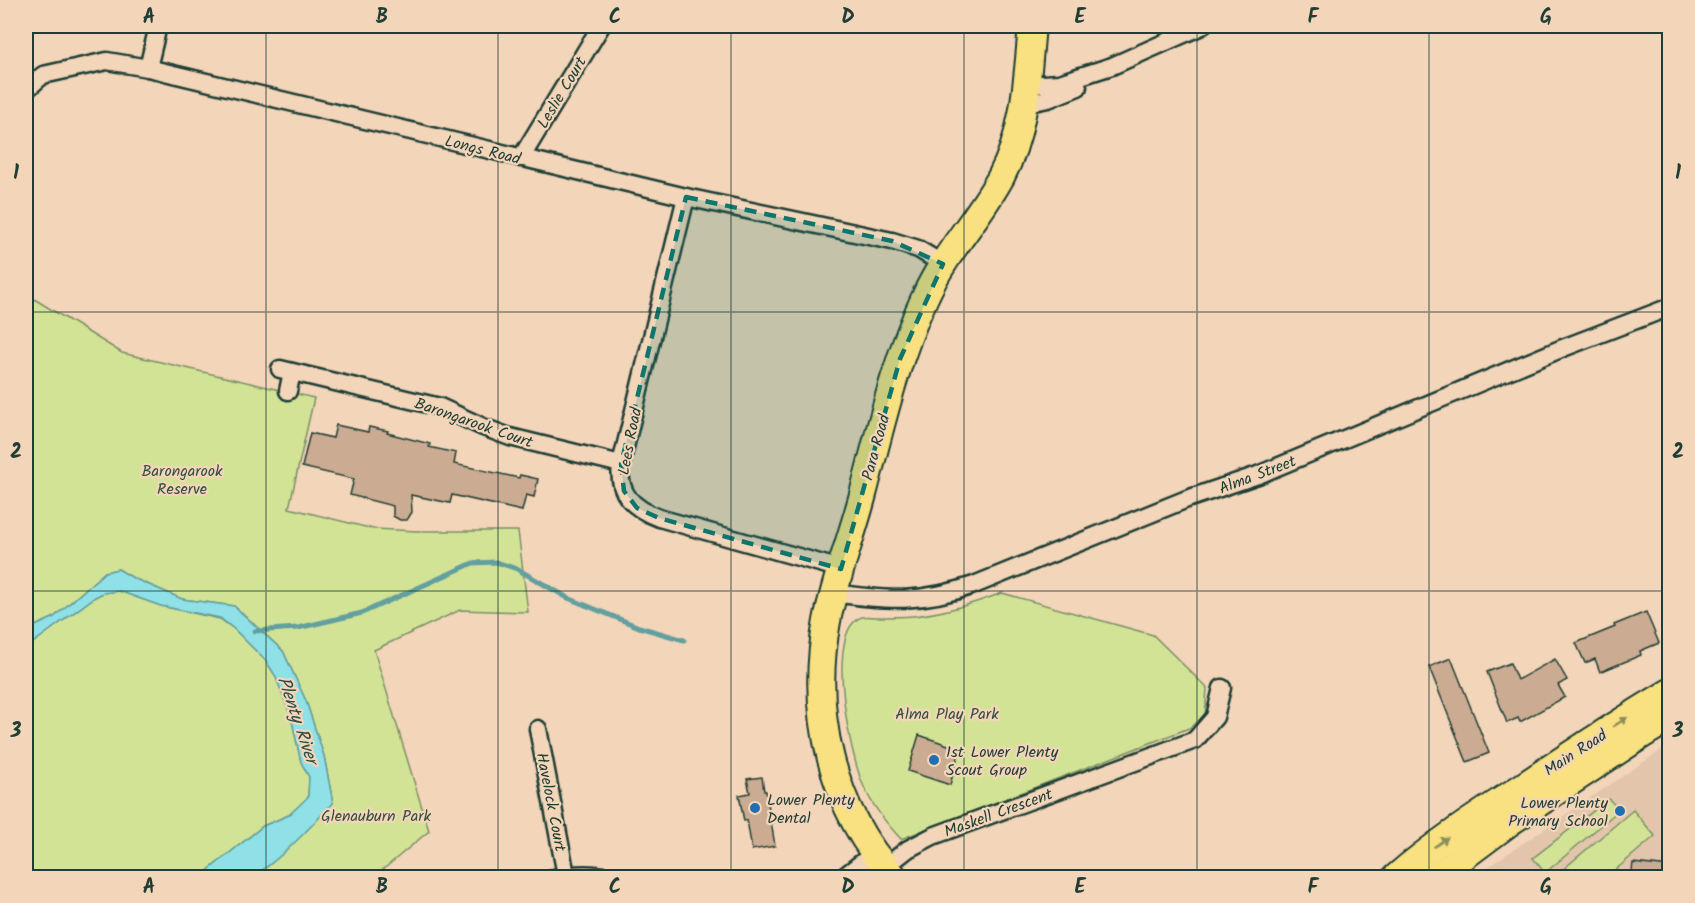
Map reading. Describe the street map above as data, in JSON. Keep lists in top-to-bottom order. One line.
{"streets":{"main road":["Para Road","Main Road"],"street":["Leslie Court","Longs Road","Barongarook Court","Lees Road","Alma Street","Havelock Court","Maskell Crescent"]},"crossings":[["Leslie Court","Longs Road"],["Longs Road","Lees Road"],["Longs Road","Para Road"],["Barongarook Court","Lees Road"],["Lees Road","Para Road"],["Lees Road","Alma Street"],["Para Road","Alma Street"],["Para Road","Maskell Crescent"]],"water":["Plenty River"],"parks":["Barongarook Reserve","Alma Play Park","Glenauburn Park"],"places":["1st Lower Plenty Scout Group","Lower Plenty Dental","Lower Plenty Primary School"],"grid":{"columns":["A","B","C","D","E","F","G"],"rows":["1","2","3"]}}
